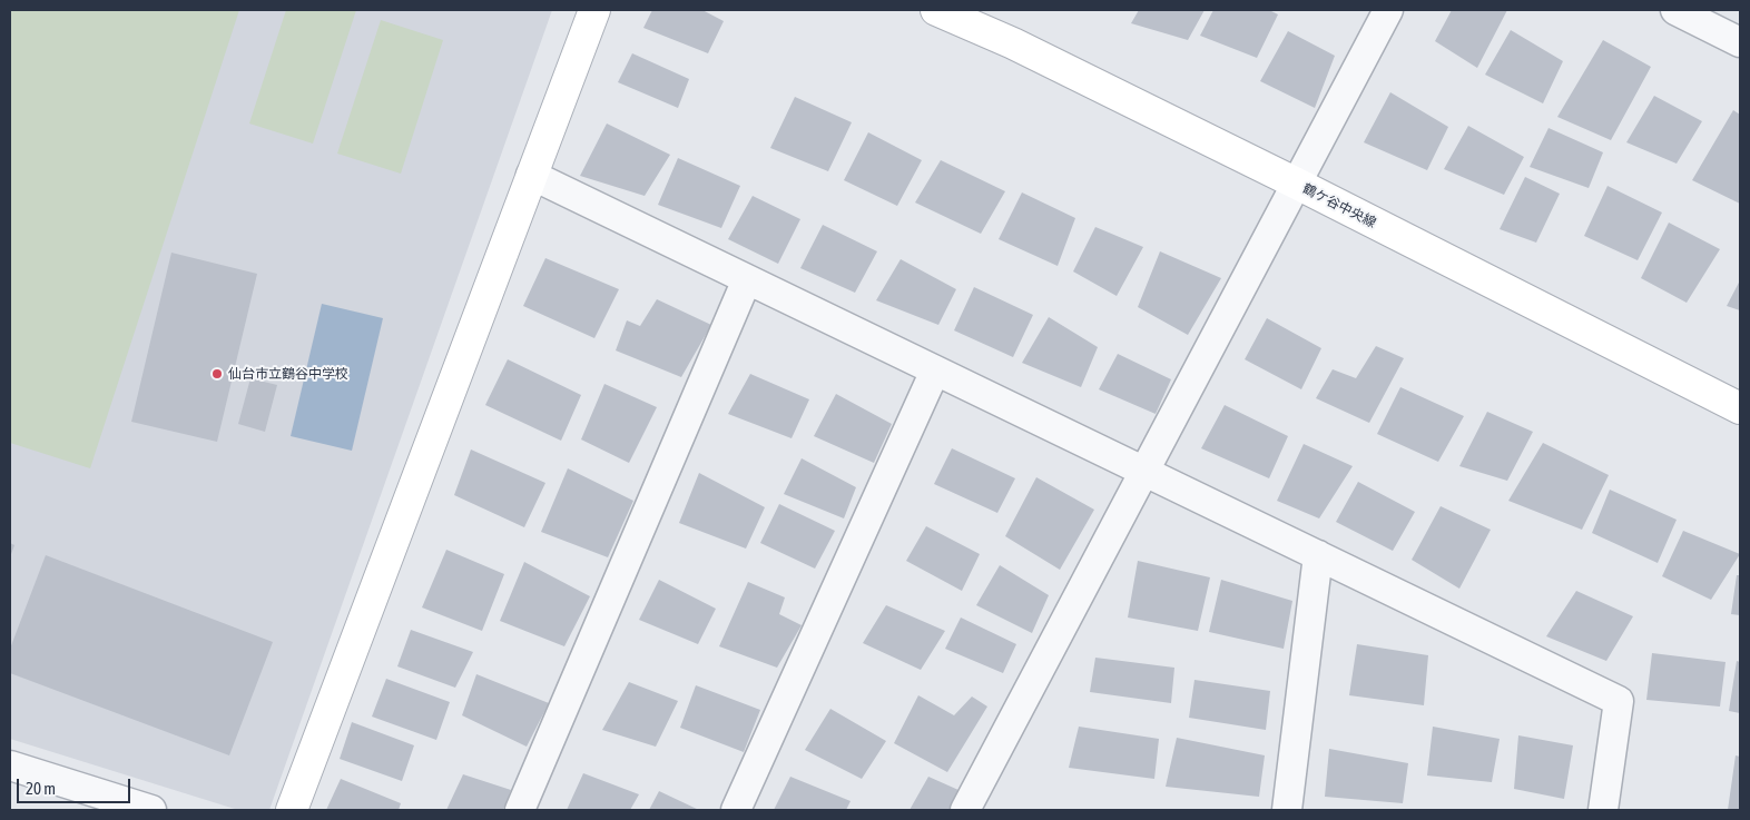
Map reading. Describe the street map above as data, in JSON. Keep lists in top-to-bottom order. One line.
{"streets":{"street":["鶴ケ谷中央線"]},"places":["仙台市立鶴谷中学校"],"scale_bar":"20 m"}
